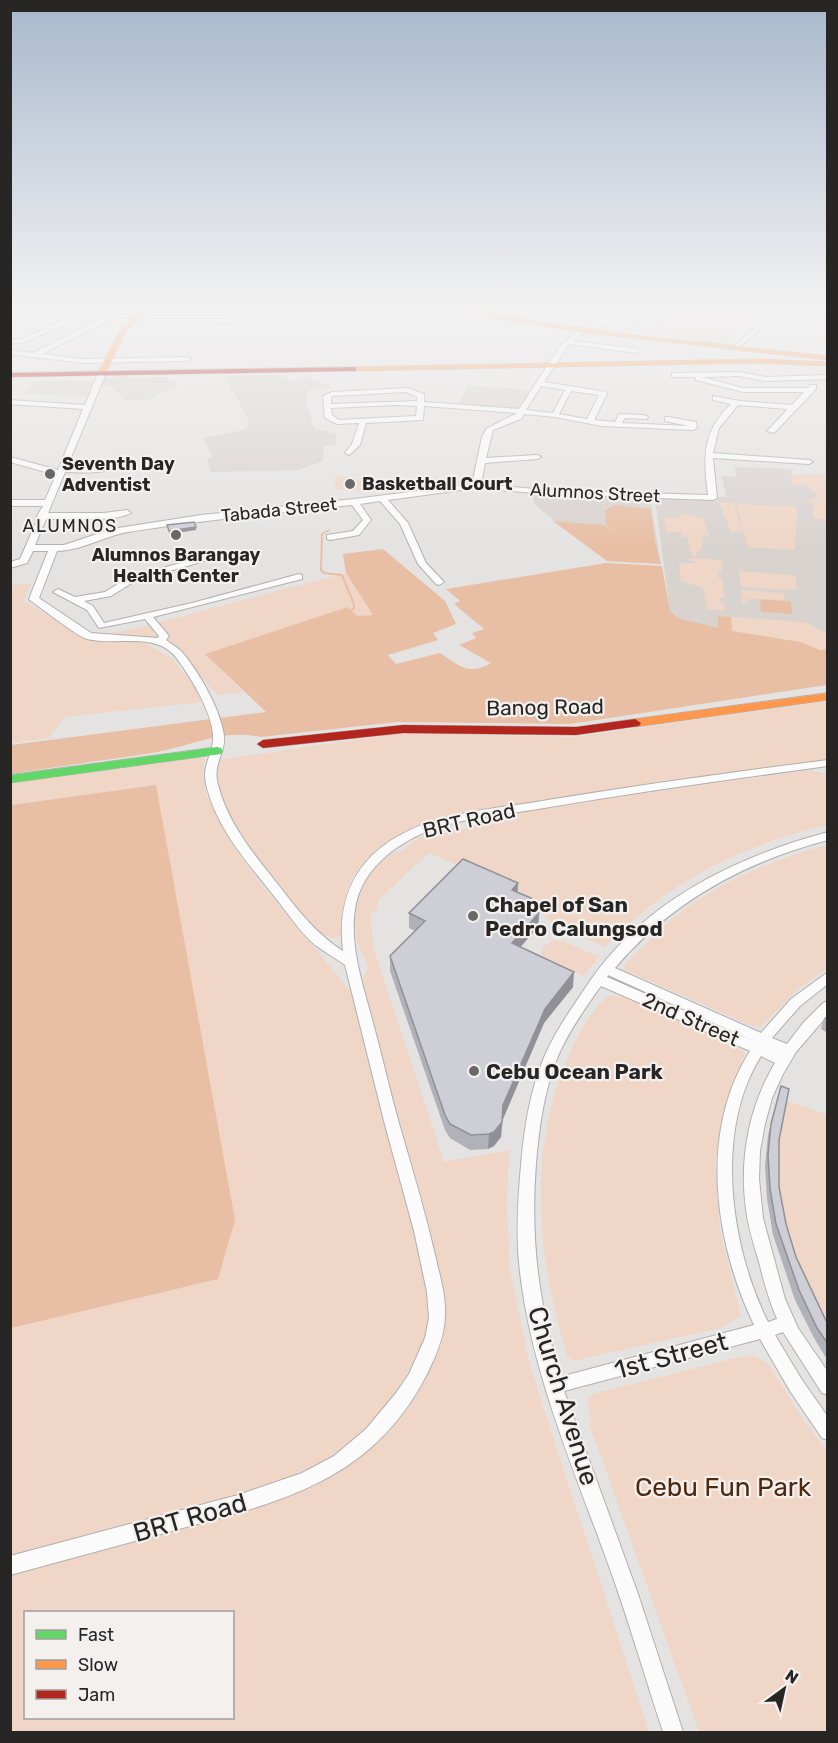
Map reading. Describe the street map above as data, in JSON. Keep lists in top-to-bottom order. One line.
{"streets":{"street":["Alumnos Street","Tabada Street","Banog Road","BRT Road","2nd Street","1st Street","Church Avenue"]},"crossings":[["Alumnos Street","Tabada Street"],["2nd Street","Church Avenue"],["1st Street","Church Avenue"]],"districts":["ALUMNOS"],"parks":["Cebu Fun Park"],"places":["Seventh Day Adventist","Basketball Court","Alumnos Barangay Health Center","Chapel of San Pedro Calungsod","Cebu Ocean Park"],"legend":["Fast","Slow","Jam"],"north":"top right"}
